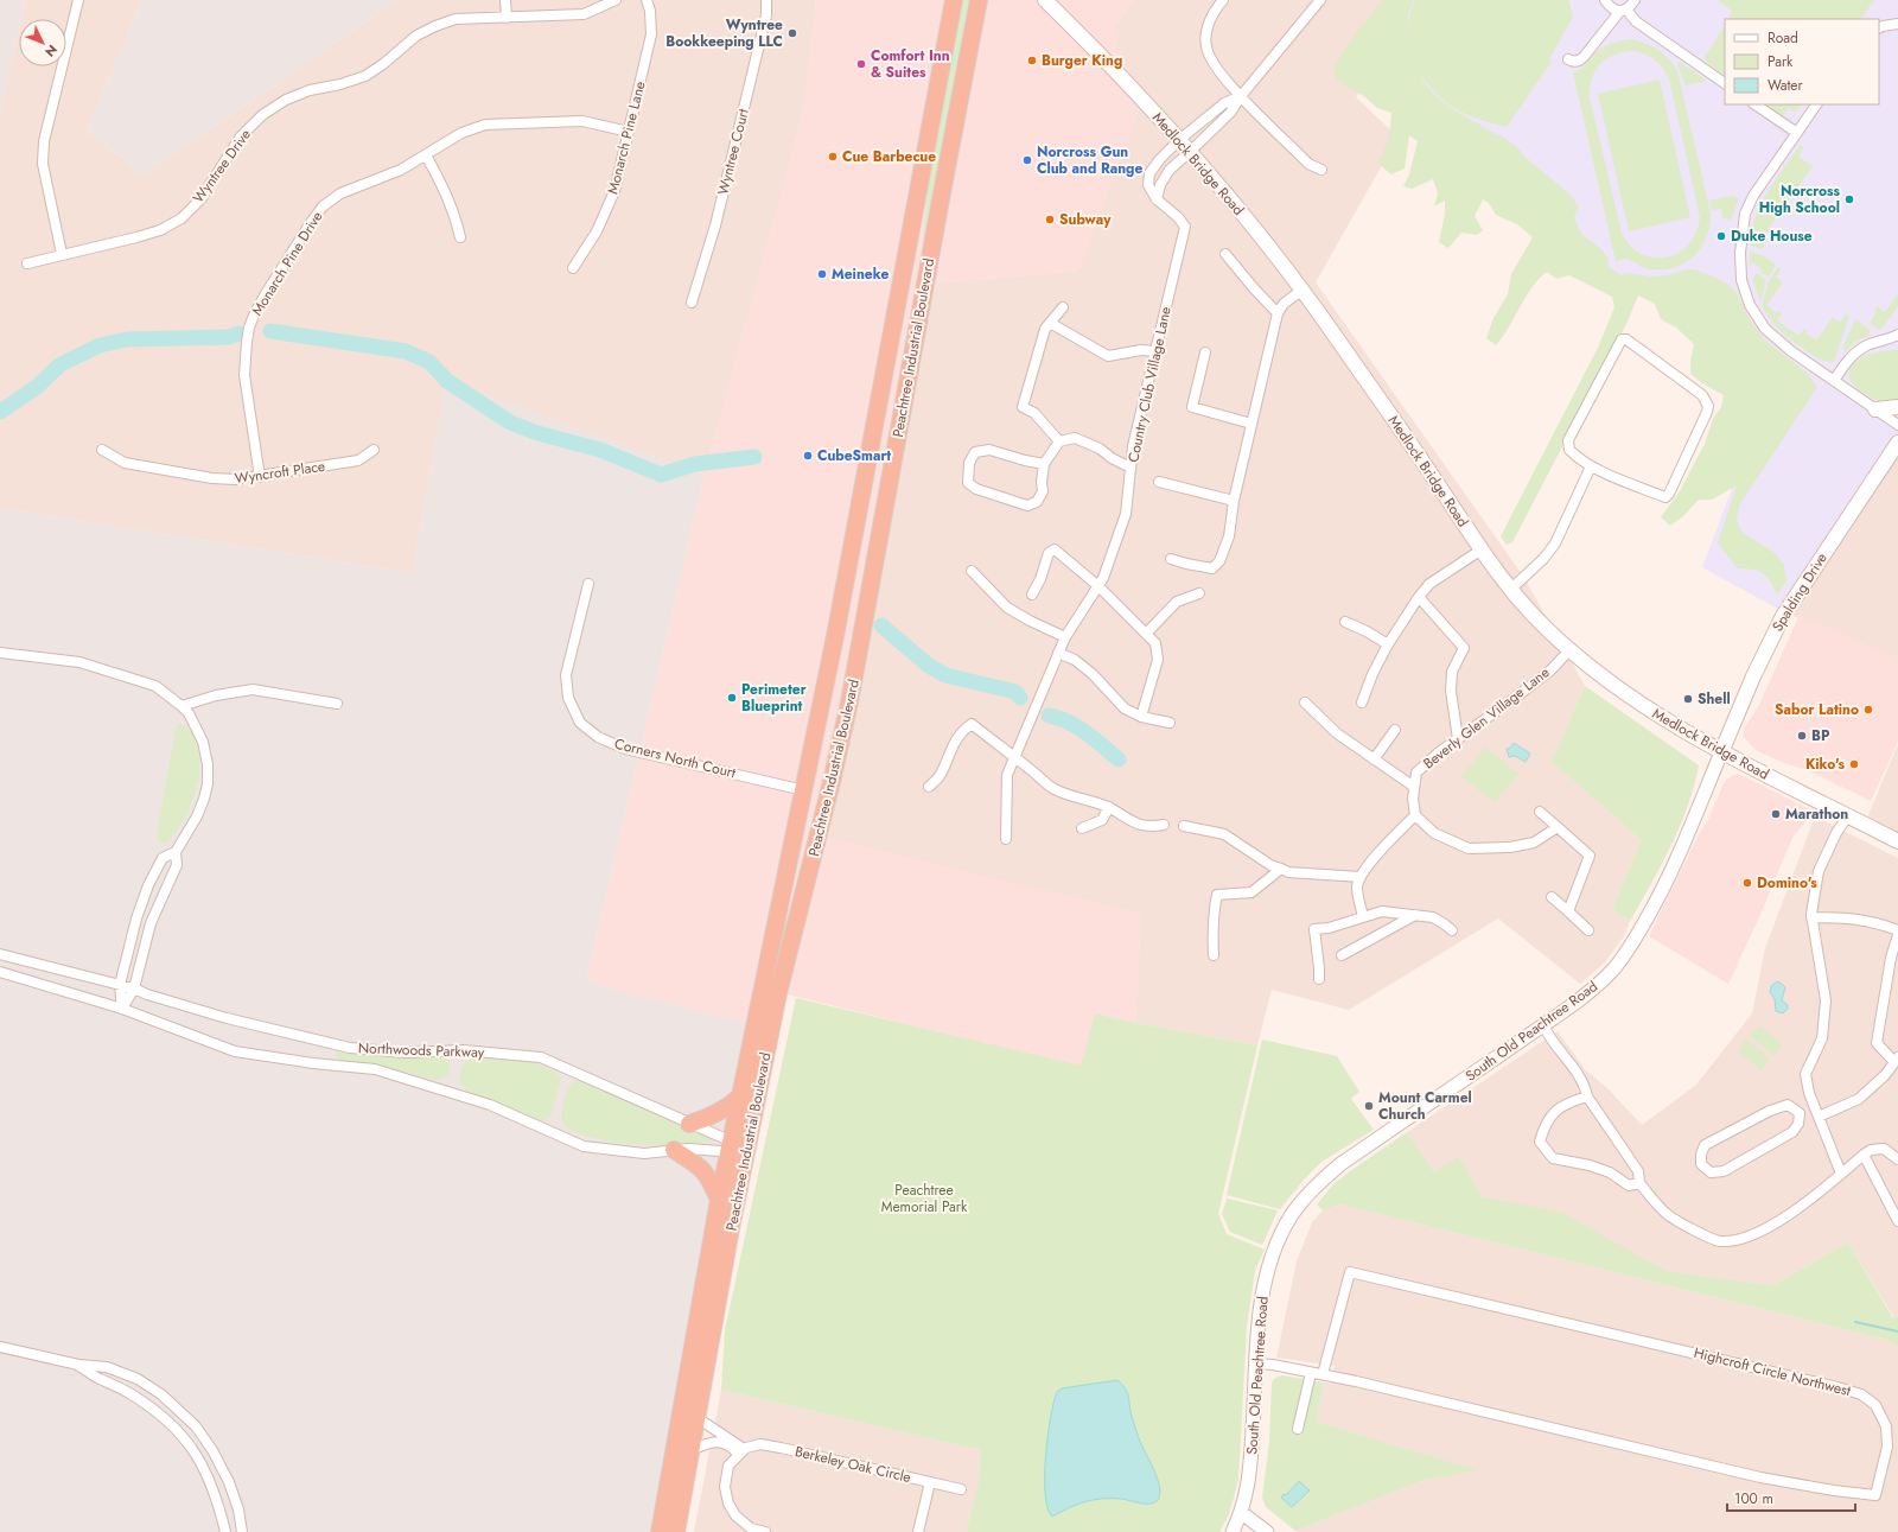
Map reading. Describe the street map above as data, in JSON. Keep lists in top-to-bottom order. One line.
{"streets":{"highway":["Peachtree Industrial Boulevard"],"main road":["Medlock Bridge Road","Spalding Drive"],"street":["Monarch Pine Lane","Wyntree Court","Wyntree Drive","Monarch Pine Drive","Country Club Village Lane","Wyncroft Place","Beverly Glen Village Lane","Corners North Court","South Old Peachtree Road","Northwoods Parkway","Highcroft Circle Northwest","Berkeley Oak Circle"]},"crossings":[["Monarch Pine Lane","Monarch Pine Drive"],["Medlock Bridge Road","Spalding Drive"],["Medlock Bridge Road","Beverly Glen Village Lane"],["Medlock Bridge Road","South Old Peachtree Road"],["Monarch Pine Drive","Wyncroft Place"],["Peachtree Industrial Boulevard","Corners North Court"],["Spalding Drive","South Old Peachtree Road"],["South Old Peachtree Road","Highcroft Circle Northwest"]],"parks":["Peachtree Memorial Park"],"places":["Wyntree Bookkeeping LLC","Burger King","Comfort Inn & Suites","Cue Barbecue","Norcross Gun Club and Range","Norcross High School","Subway","Duke House","Meineke","CubeSmart","Perimeter Blueprint","Shell","Sabor Latino","BP","Kiko's","Marathon","Domino's","Mount Carmel Church"],"legend":["Road","Park","Water"],"scale_bar":"100 m","north":"bottom right"}
